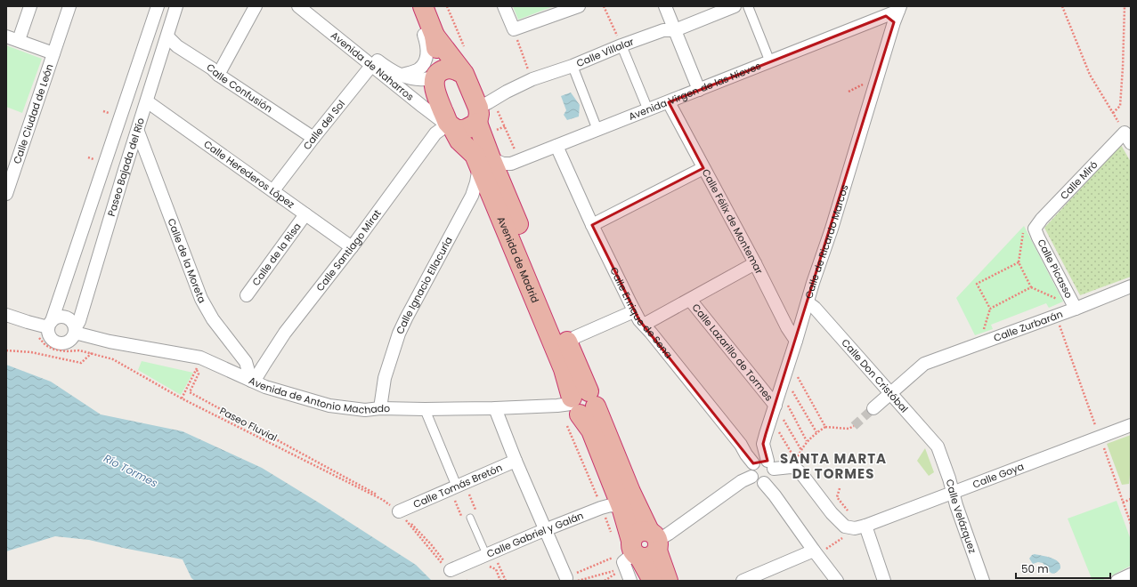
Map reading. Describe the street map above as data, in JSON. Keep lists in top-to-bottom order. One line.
{"streets":{"highway":["Avenida de Madrid"],"street":["Calle Villalar","Avenida de Naharros","Calle Confusión","Avenida Virgen de las Nieves","Calle Ciudad de León","Calle del Sol","Paseo Bajada del Río","Calle Herederos López","Calle Miró","Calle Félix de Montemar","Calle de Ricardo Marcos","Calle Santiago Mirat","Calle de la Risa","Calle de la Moreta","Calle Picasso","Calle Ignacio Ellacuría","Calle Enrique de Sena","Calle Zurbarán","Calle Lazarillo de Tormes","Calle Don Cristóbal","Avenida de Antonio Machado","Calle Goya","Calle Tomás Bretón","Calle Velázquez","Calle Gabriel y Galán"],"path":["Paseo Fluvial"]},"crossings":[["Calle Villalar","Avenida de Madrid"],["Avenida de Naharros","Calle del Sol"],["Avenida de Naharros","Calle Santiago Mirat"],["Avenida de Naharros","Avenida de Madrid"],["Calle Confusión","Calle del Sol"],["Calle Confusión","Paseo Bajada del Río"],["Avenida Virgen de las Nieves","Calle Félix de Montemar"],["Avenida Virgen de las Nieves","Calle de Ricardo Marcos"],["Avenida Virgen de las Nieves","Avenida de Madrid"],["Avenida Virgen de las Nieves","Calle Ignacio Ellacuría"],["Avenida Virgen de las Nieves","Calle Enrique de Sena"],["Calle del Sol","Calle Herederos López"],["Paseo Bajada del Río","Calle Herederos López"],["Paseo Bajada del Río","Calle de la Moreta"],["Paseo Bajada del Río","Avenida de Antonio Machado"],["Calle Herederos López","Calle Santiago Mirat"],["Calle Herederos López","Calle de la Risa"],["Calle Miró","Calle Picasso"],["Calle Félix de Montemar","Calle de Ricardo Marcos"],["Calle de Ricardo Marcos","Calle Lazarillo de Tormes"],["Calle de Ricardo Marcos","Calle Don Cristóbal"],["Calle Santiago Mirat","Avenida de Madrid"],["Calle Santiago Mirat","Calle de la Moreta"],["Calle Santiago Mirat","Avenida de Antonio Machado"],["Avenida de Madrid","Calle Ignacio Ellacuría"],["Avenida de Madrid","Avenida de Antonio Machado"],["Avenida de Madrid","Calle Gabriel y Galán"],["Calle de la Moreta","Avenida de Antonio Machado"],["Calle Picasso","Calle Zurbarán"],["Calle Ignacio Ellacuría","Avenida de Antonio Machado"],["Calle Zurbarán","Calle Don Cristóbal"],["Calle Don Cristóbal","Calle Velázquez"],["Paseo Fluvial","Calle Tomás Bretón"],["Paseo Fluvial","Calle Gabriel y Galán"],["Calle Goya","Calle Velázquez"]],"districts":["SANTA MARTA DE TORMES"],"water":["Río Tormes"],"scale_bar":"50 m"}
